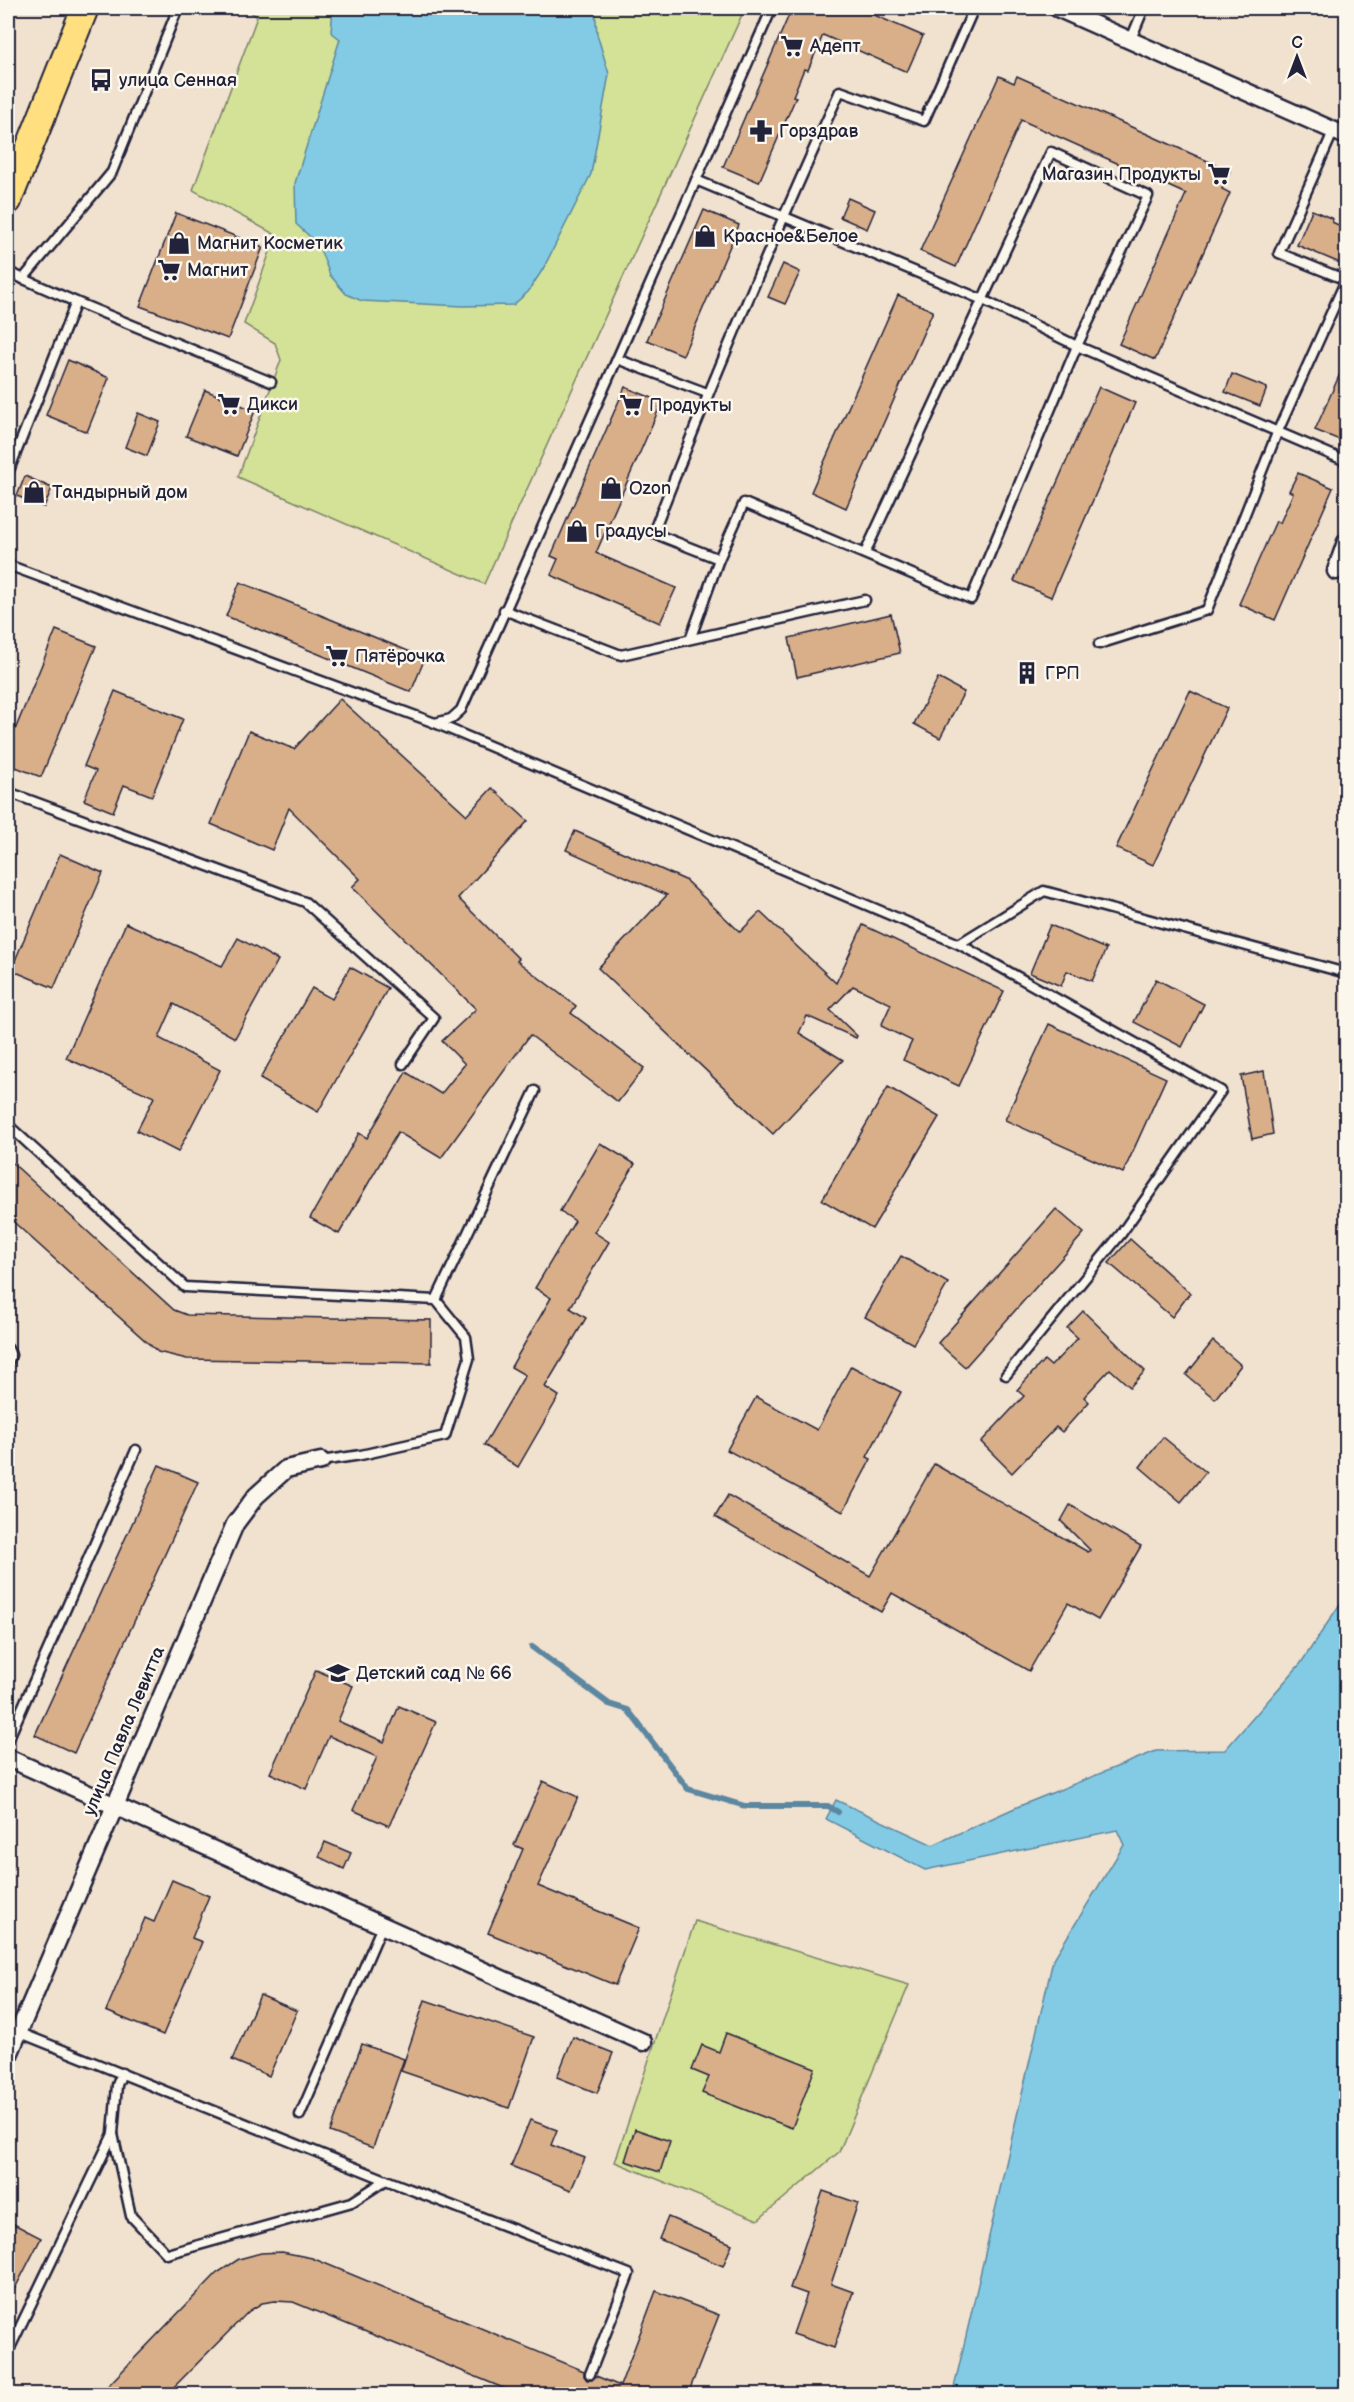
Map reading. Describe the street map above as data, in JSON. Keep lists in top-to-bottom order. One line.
{"streets":{"street":["улица Павла Левитта"]},"places":{"supermarket":["Адепт","Магазин Продукты","Магнит","Дикси","Продукты","Пятёрочка"],"bus stop":["улица Сенная"],"pharmacy":["Горздрав"],"shop":["Красное&Белое","Магнит Косметик","Ozon","Тандырный дом","Градусы"],"building":["ГРП"],"school or university":["Детский сад № 66"]},"north":"top"}
